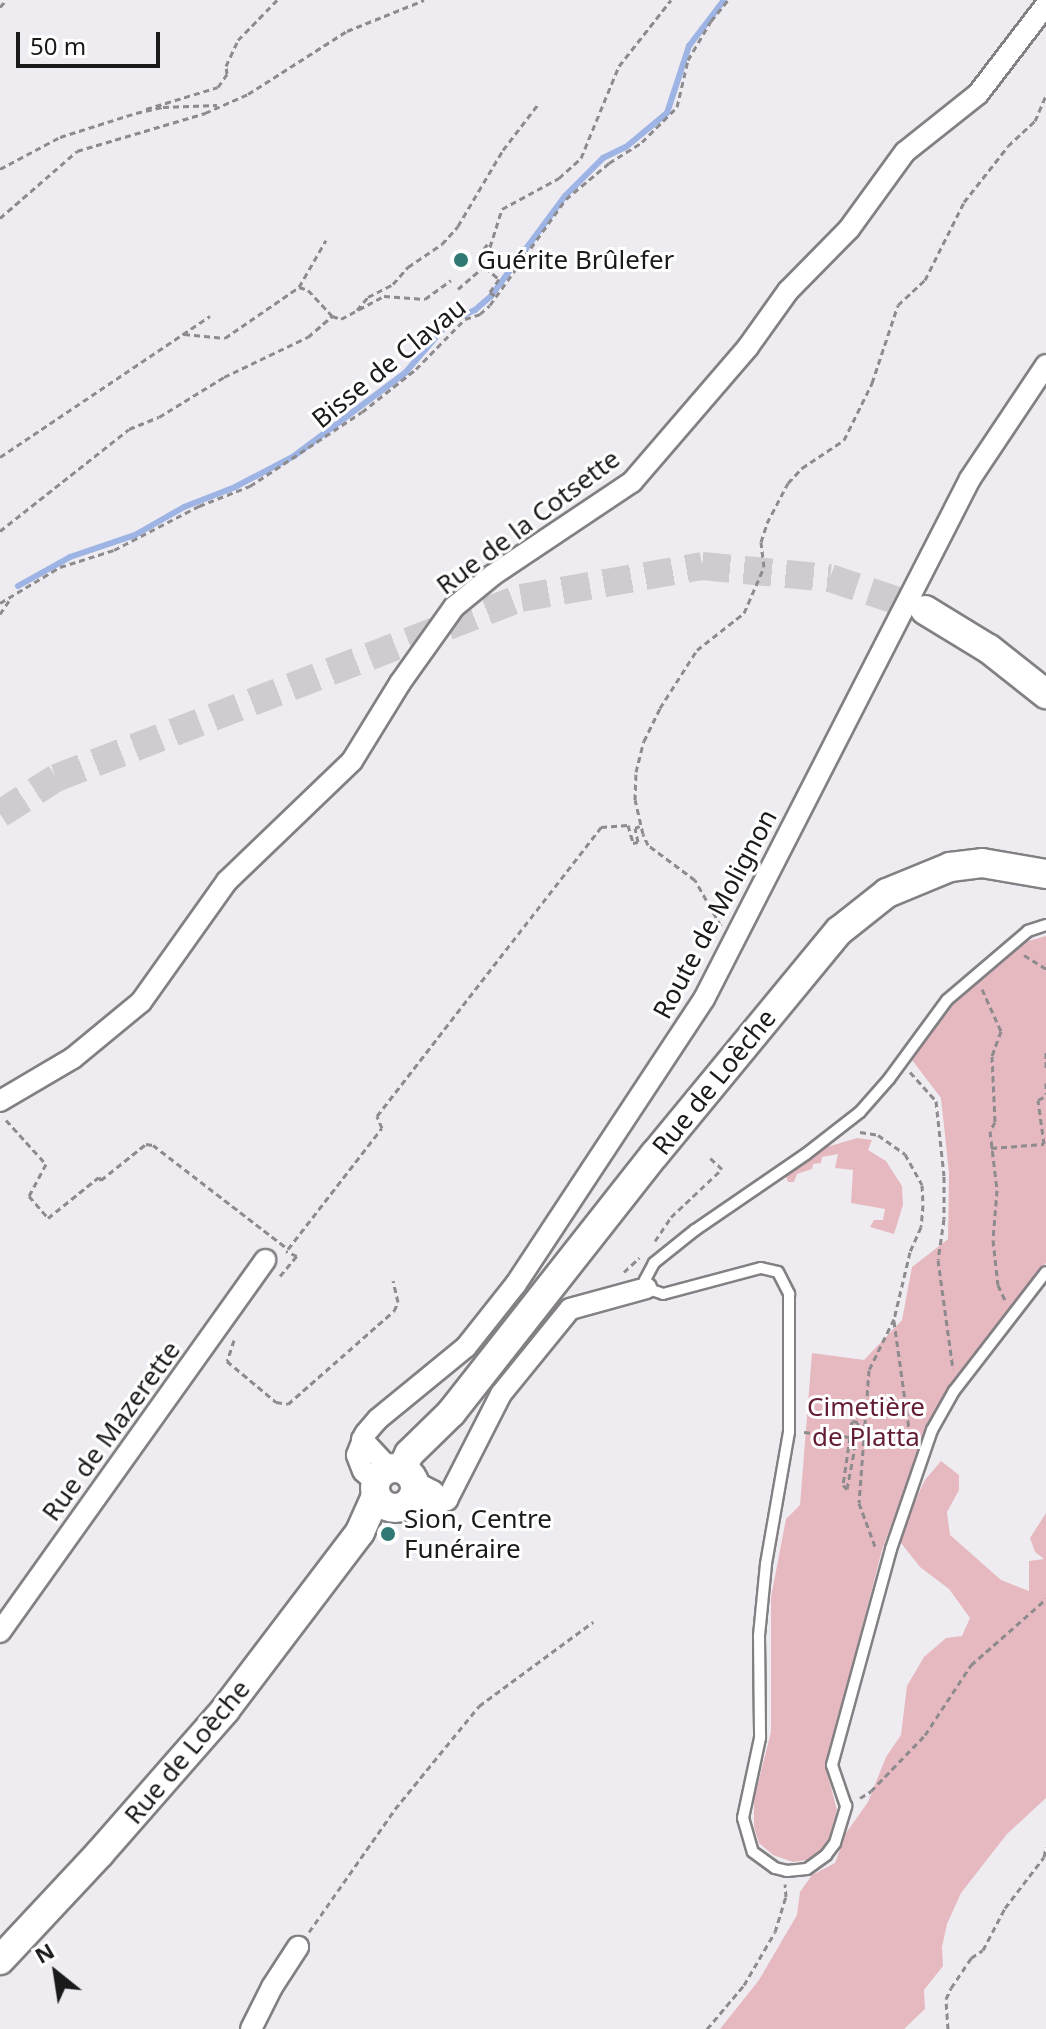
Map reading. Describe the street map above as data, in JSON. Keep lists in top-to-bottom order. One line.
{"streets":{"street":["Rue de la Cotsette","Route de Molignon","Rue de Loèche","Rue de Mazerette"],"path":["Bisse de Clavau"]},"crossings":[["Route de Molignon","Rue de Loèche"]],"parks":["Cimetière de Platta"],"places":["Guérite Brûlefer","Sion, Centre Funéraire"],"scale_bar":"50 m","north":"top left"}
